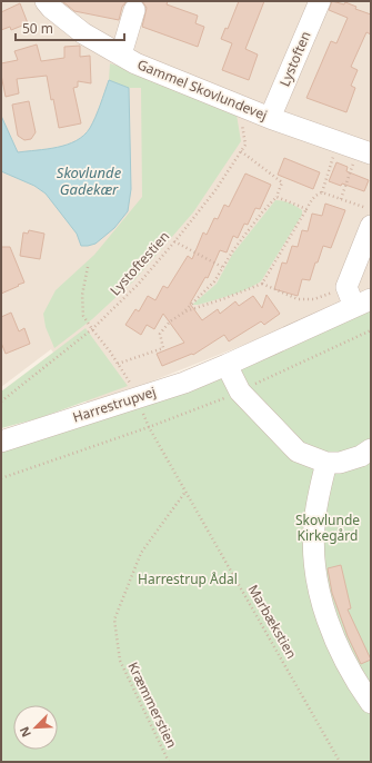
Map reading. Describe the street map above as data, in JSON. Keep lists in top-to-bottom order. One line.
{"streets":{"street":["Lystoften","Gammel Skovlundevej","Harrestrupvej"],"path":["Lystoftestien","Marbækstien","Kræmmerstien"]},"crossings":[["Lystoften","Gammel Skovlundevej"],["Gammel Skovlundevej","Lystoftestien"],["Lystoftestien","Marbækstien"],["Harrestrupvej","Marbækstien"],["Marbækstien","Kræmmerstien"]],"water":["Skovlunde Gadekær"],"parks":["Skovlunde Kirkegård","Harrestrup Ådal"],"scale_bar":"50 m","north":"bottom left"}
